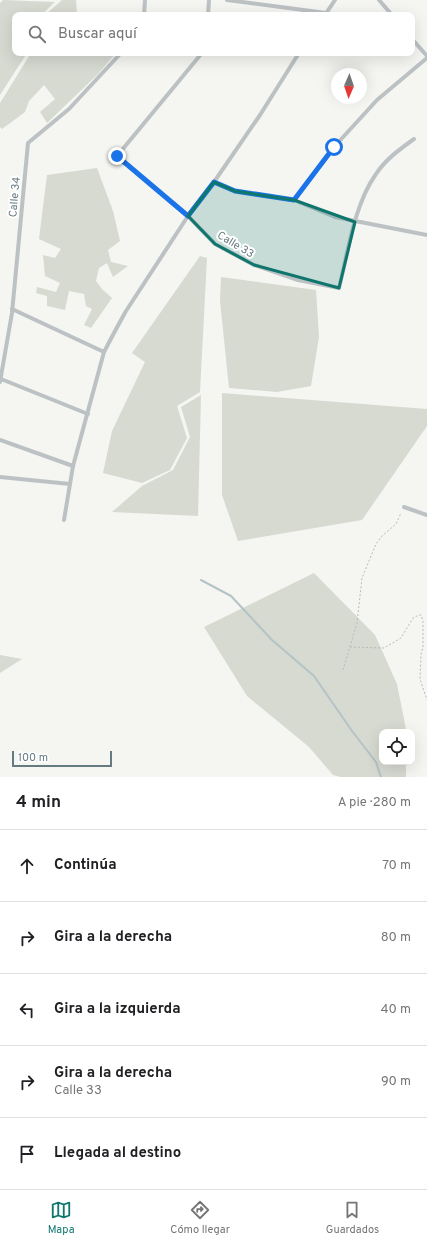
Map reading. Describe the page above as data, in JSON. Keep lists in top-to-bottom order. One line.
{"streets":{"street":["Calle 34","Calle 33"]},"scale_bar":"100 m","north":"bottom","page":{"search":"Buscar aquí","scale":"100 m","heading":["4 min","A pie · 280 m"],"list":[["Continúa","70 m"],["Gira a la derecha","80 m"],["Gira a la izquierda","40 m"],["Gira a la derecha","Calle 33","90 m"],"Llegada al destino"],"nav":["Mapa","Cómo llegar","Guardados"]}}
